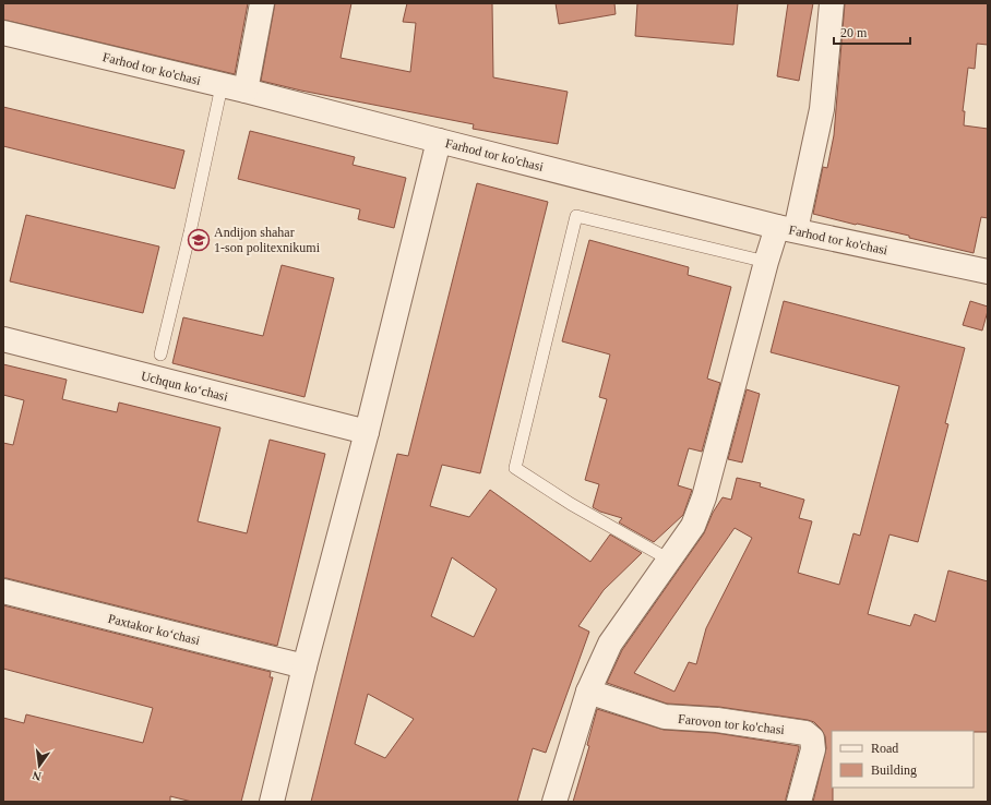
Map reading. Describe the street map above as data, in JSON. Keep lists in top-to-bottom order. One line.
{"streets":{"street":["Farhod tor ko'chasi","Uchqun koʻchasi","Paxtakor koʻchasi","Farovon tor ko'chasi"]},"places":{"school or university":["Andijon shahar 1-son politexnikumi"]},"legend":["Road","Building"],"scale_bar":"20 m","north":"bottom"}
